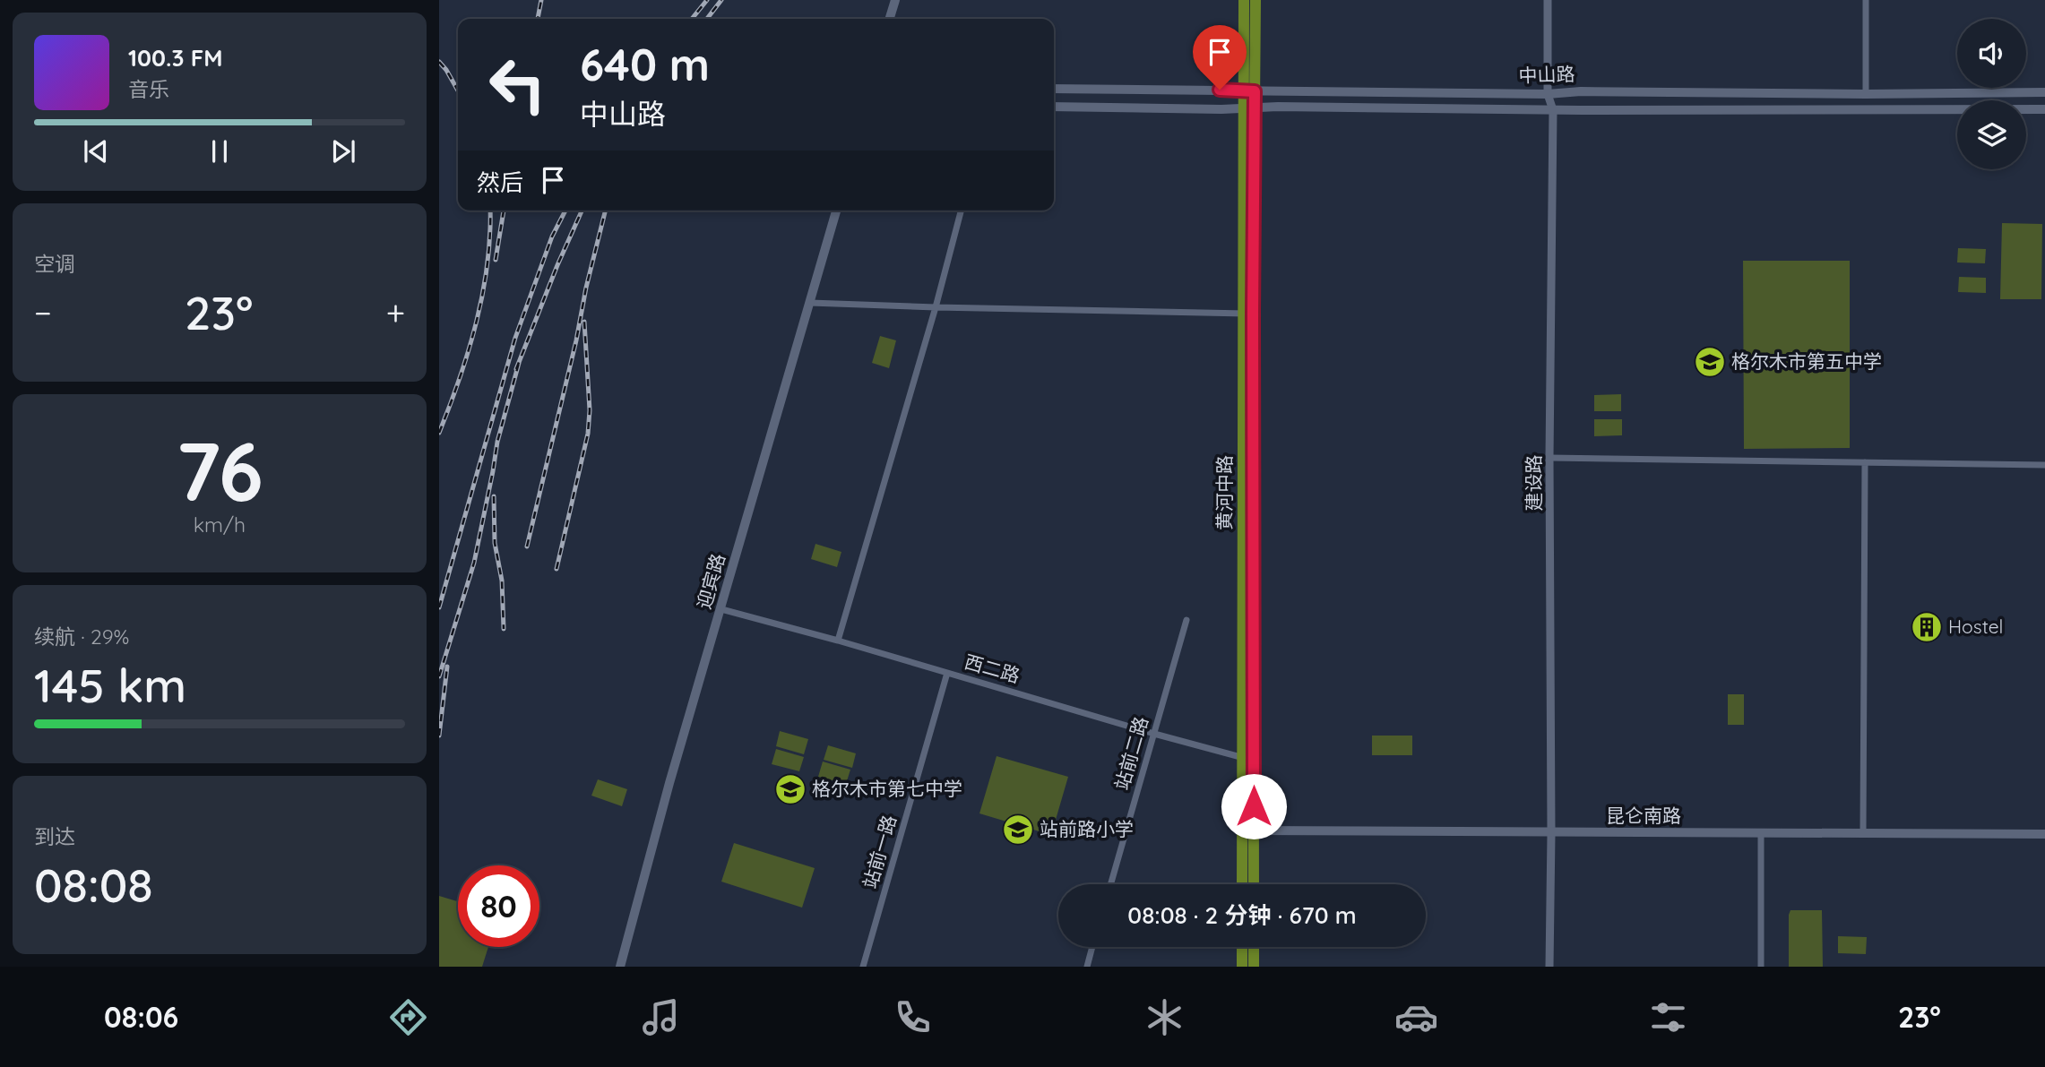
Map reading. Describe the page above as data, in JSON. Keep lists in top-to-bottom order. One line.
{"streets":{"highway":["黄河中路"],"main road":["中山路","迎宾路","昆仑南路"],"street":["建设路","西二路","站前二路","站前一路"]},"crossings":[["中山路","建设路"],["中山路","黄河中路"],["建设路","昆仑南路"],["黄河中路","西二路"],["黄河中路","昆仑南路"],["迎宾路","西二路"],["西二路","站前二路"],["西二路","站前一路"]],"places":{"school or university":["格尔木市第五中学","格尔木市第七中学","站前路小学"],"building":["Hostel"]},"page":{"turn":["640 m","中山路"],"song":["100.3 FM","音乐"],"then":"然后","tile":["空调",["76","km/h"],["续航 · 29%","145 km"],["到达","08:08"]],"heat":["−","23°","+"],"limit":"80","trip":"08:08 · 2 分钟 · 670 m","tabs":["08:06","23°"]}}
